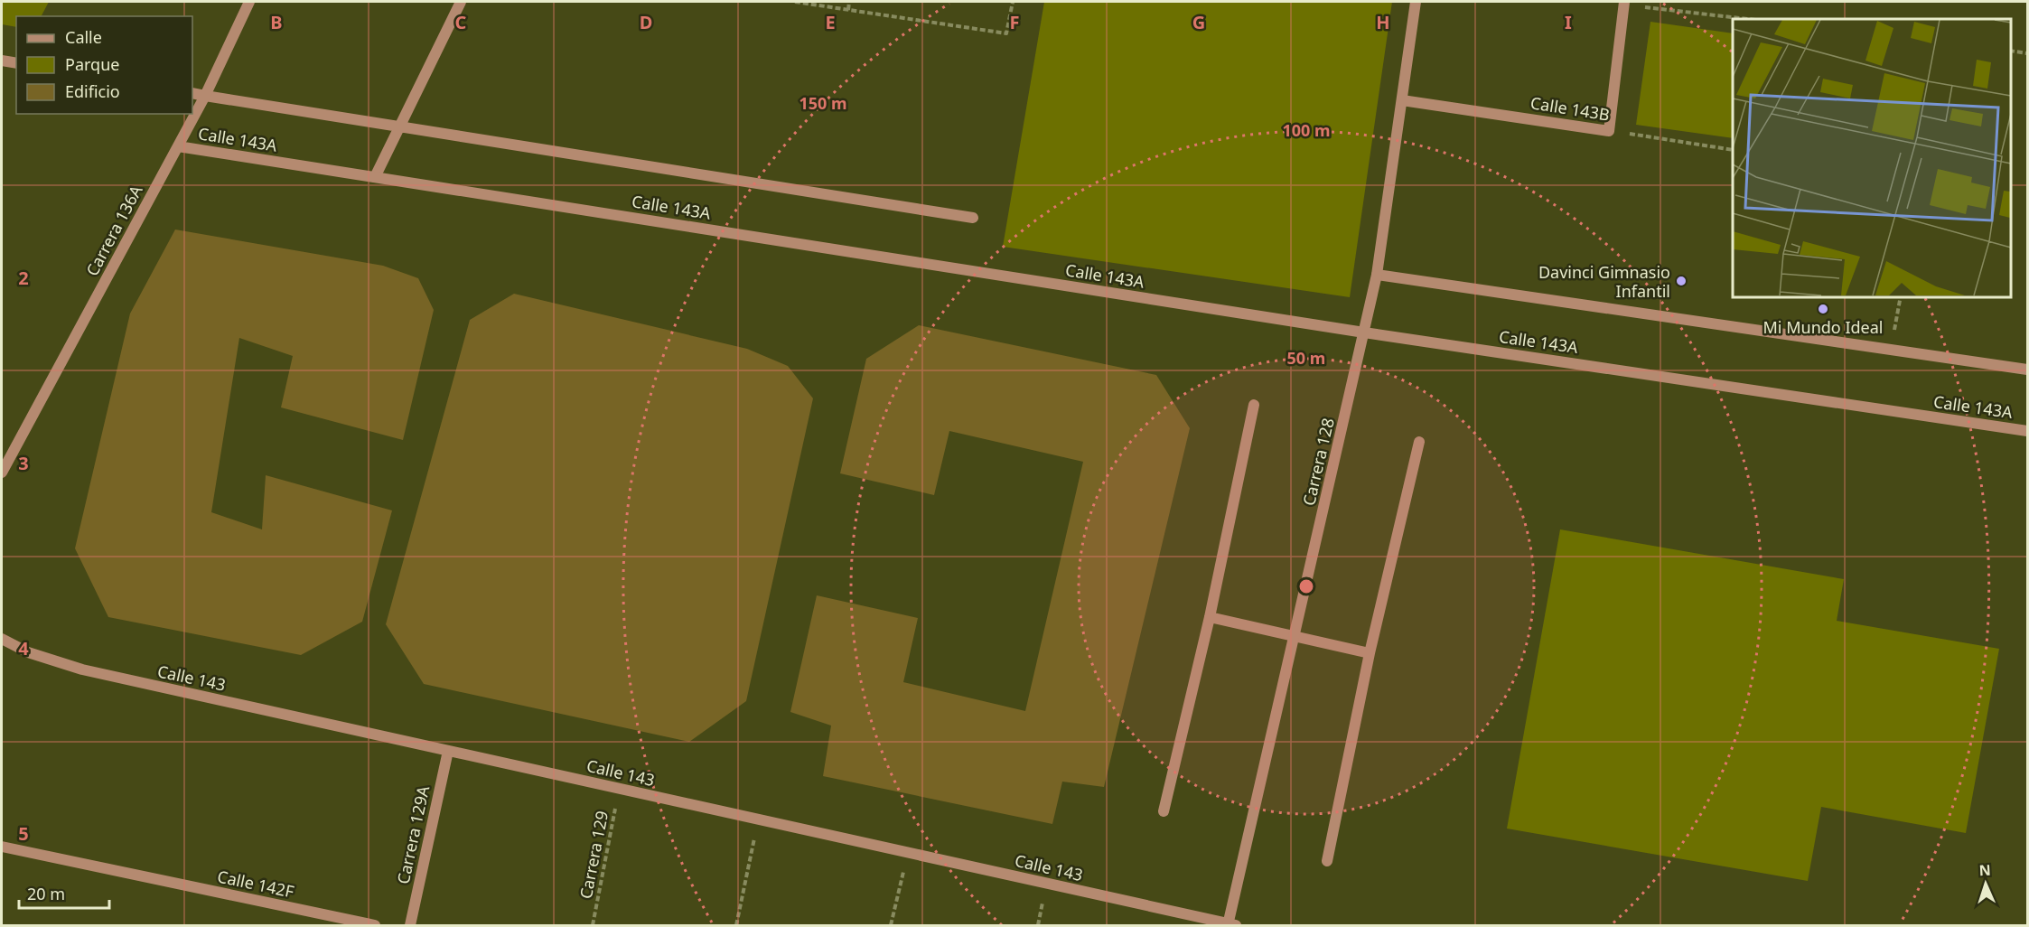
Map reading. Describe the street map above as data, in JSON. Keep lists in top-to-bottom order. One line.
{"streets":{"street":["Calle 143B","Calle 143A","Carrera 136A","Carrera 128","Calle 143","Carrera 129A","Calle 142F"],"path":["Carrera 129"]},"crossings":[["Calle 143B","Carrera 128"],["Calle 143A","Carrera 136A"],["Calle 143A","Carrera 128"],["Carrera 128","Calle 143"],["Calle 143","Carrera 129A"],["Calle 143","Carrera 129"]],"places":["Davinci Gimnasio Infantil","Mi Mundo Ideal"],"legend":["Calle","Parque","Edificio"],"scale_bar":"20 m","north":"top","grid":{"columns":["B","C","D","E","F","G","H","I"],"rows":["2","3","4","5"]},"rings":["150 m","100 m","50 m"]}
